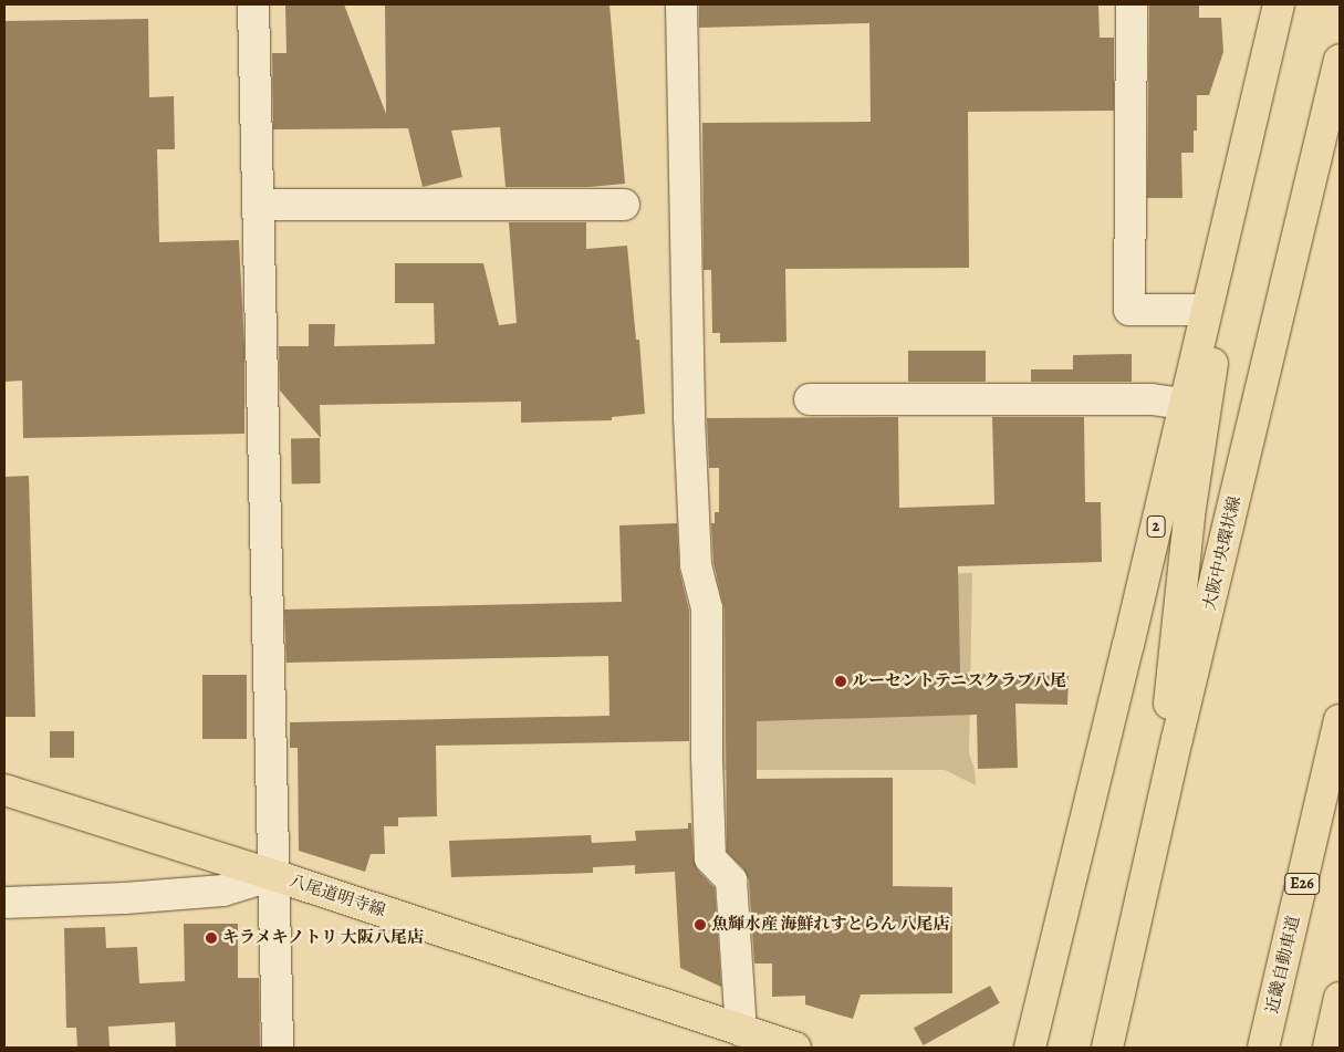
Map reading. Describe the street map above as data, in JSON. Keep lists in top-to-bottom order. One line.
{"streets":{"main road":["2","大阪中央環状線","E26","八尾道明寺線","近畿自動車道"]},"places":["ルーセントテニスクラブ八尾","魚輝水産 海鮮れすとらん 八尾店","キラメキノトリ 大阪八尾店"]}
